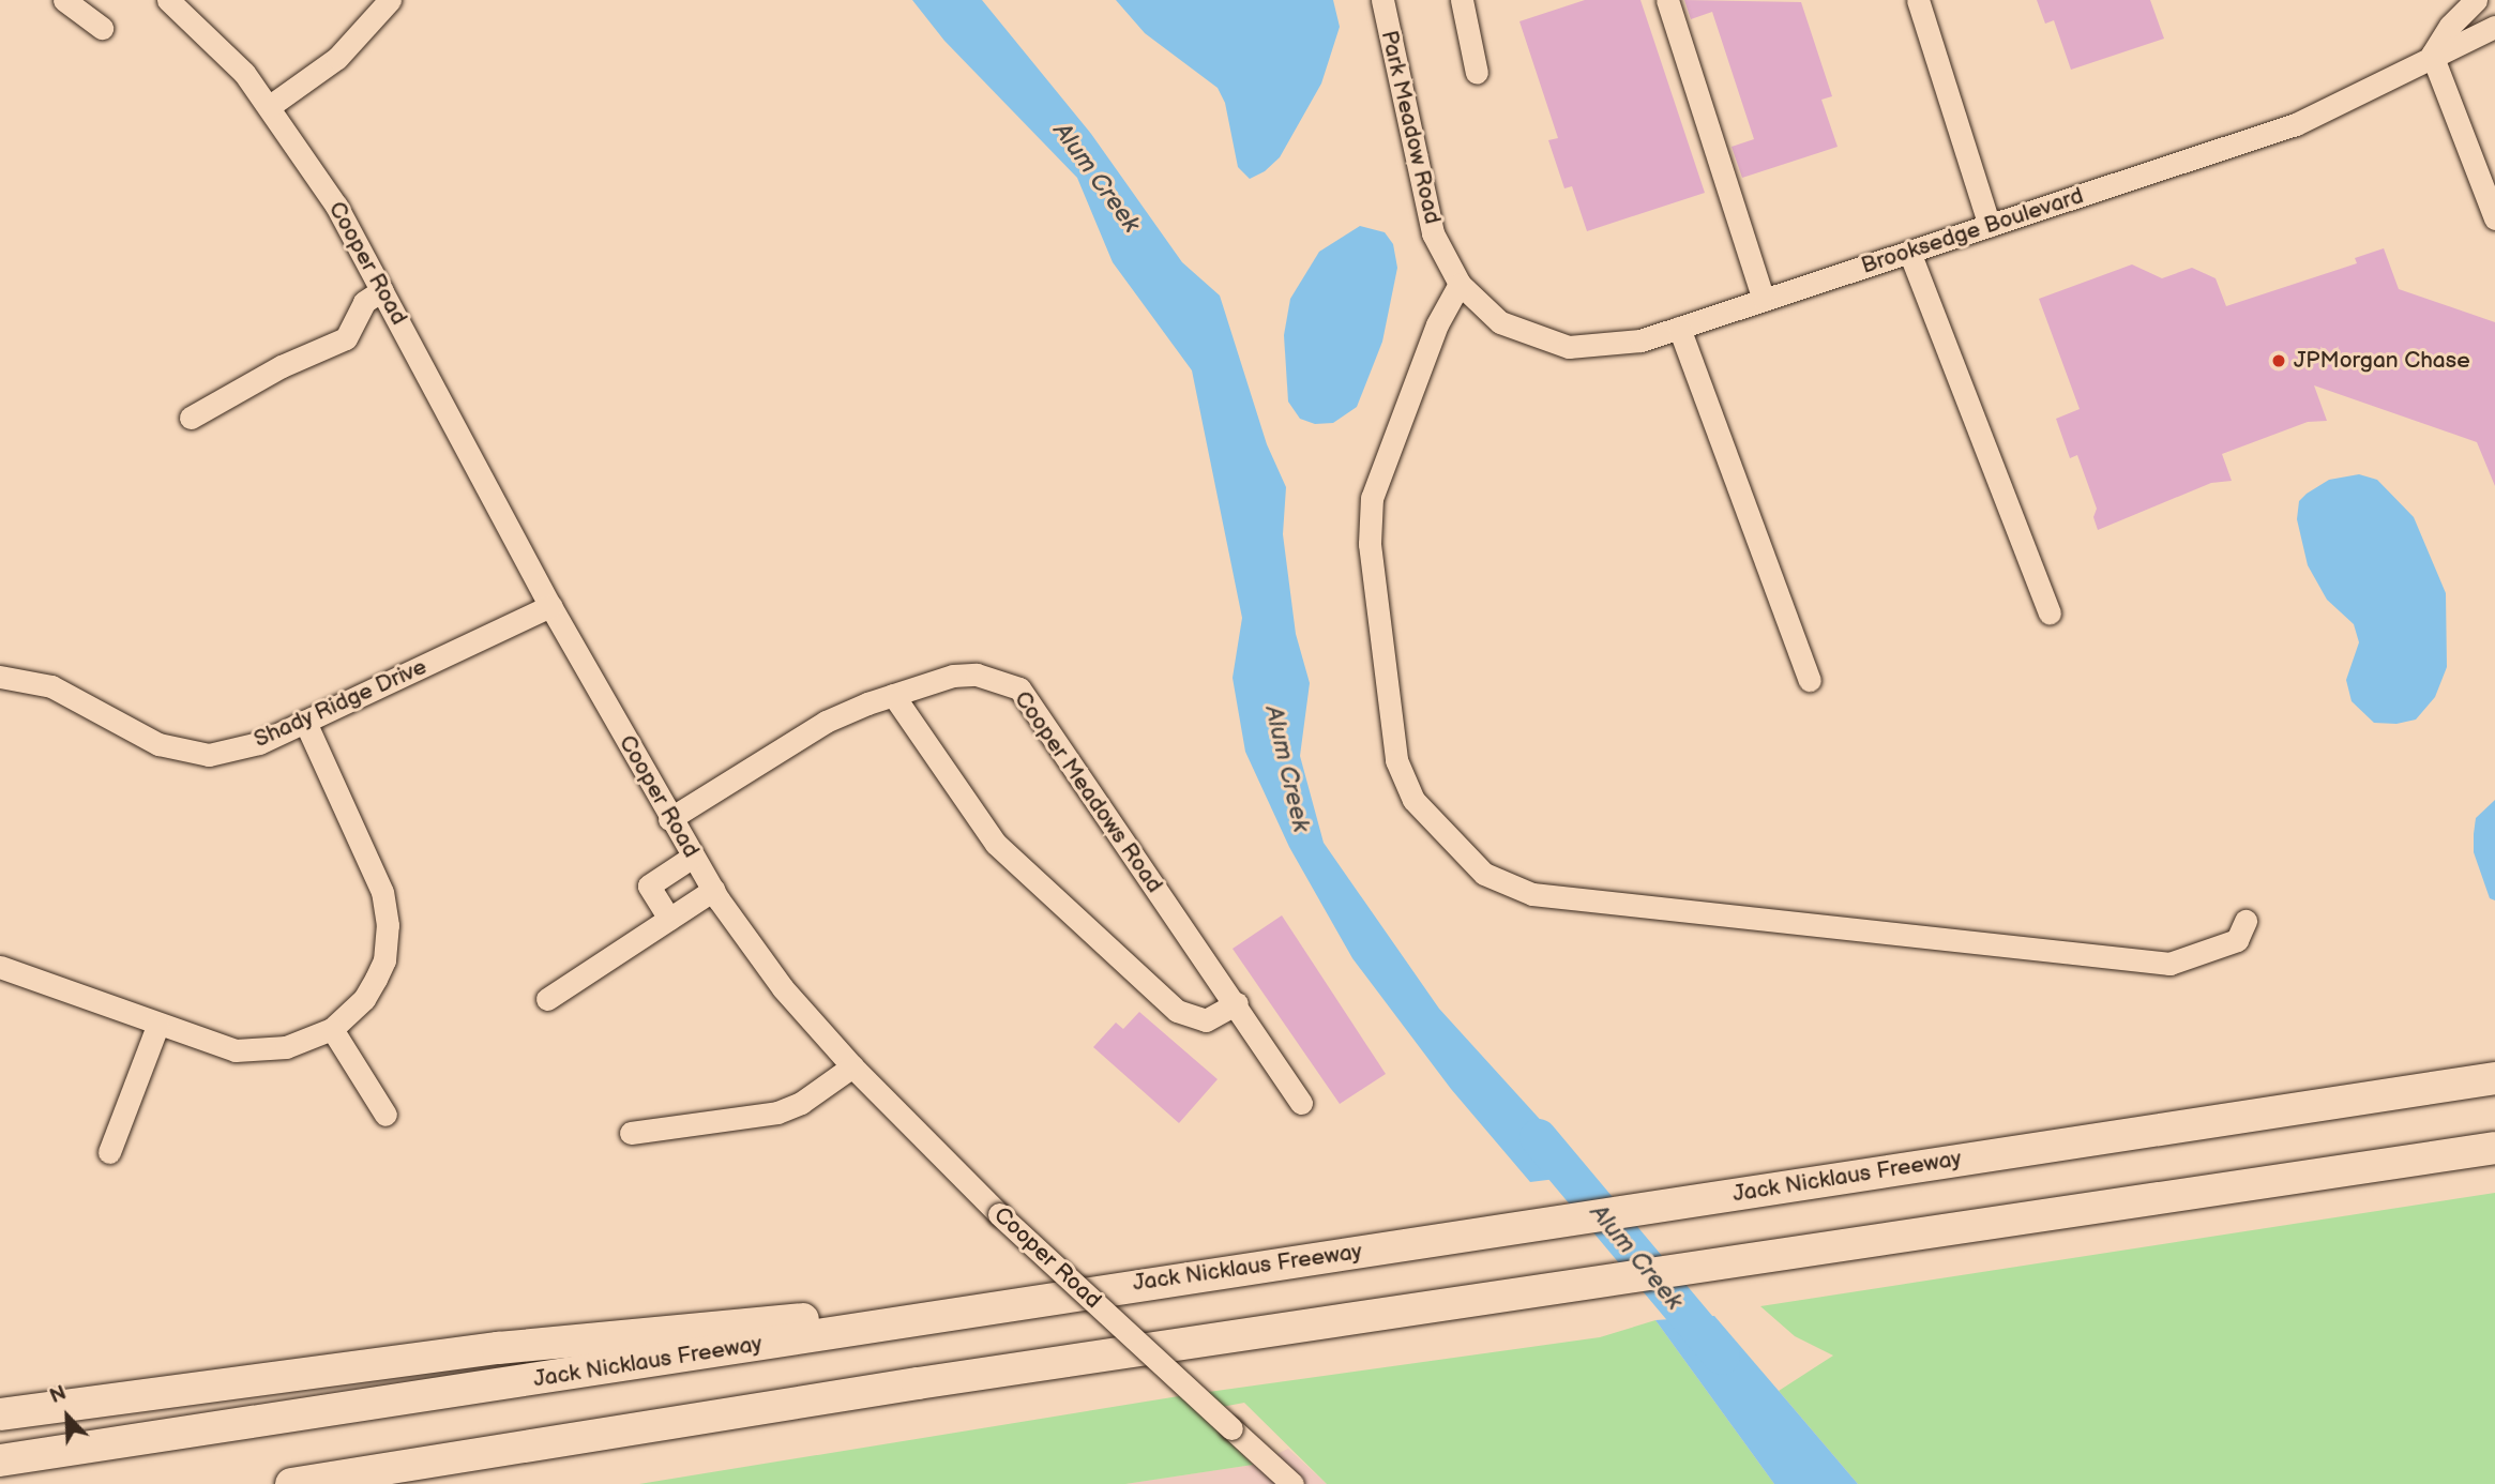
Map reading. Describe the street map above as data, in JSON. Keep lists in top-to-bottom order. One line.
{"streets":{"highway":["Jack Nicklaus Freeway"],"street":["Park Meadow Road","Brooksedge Boulevard","Cooper Road","Shady Ridge Drive","Cooper Meadows Road"]},"crossings":[["Park Meadow Road","Brooksedge Boulevard"],["Cooper Road","Shady Ridge Drive"],["Cooper Road","Cooper Meadows Road"]],"water":["Alum Creek"],"places":["JPMorgan Chase"],"north":"top left"}
